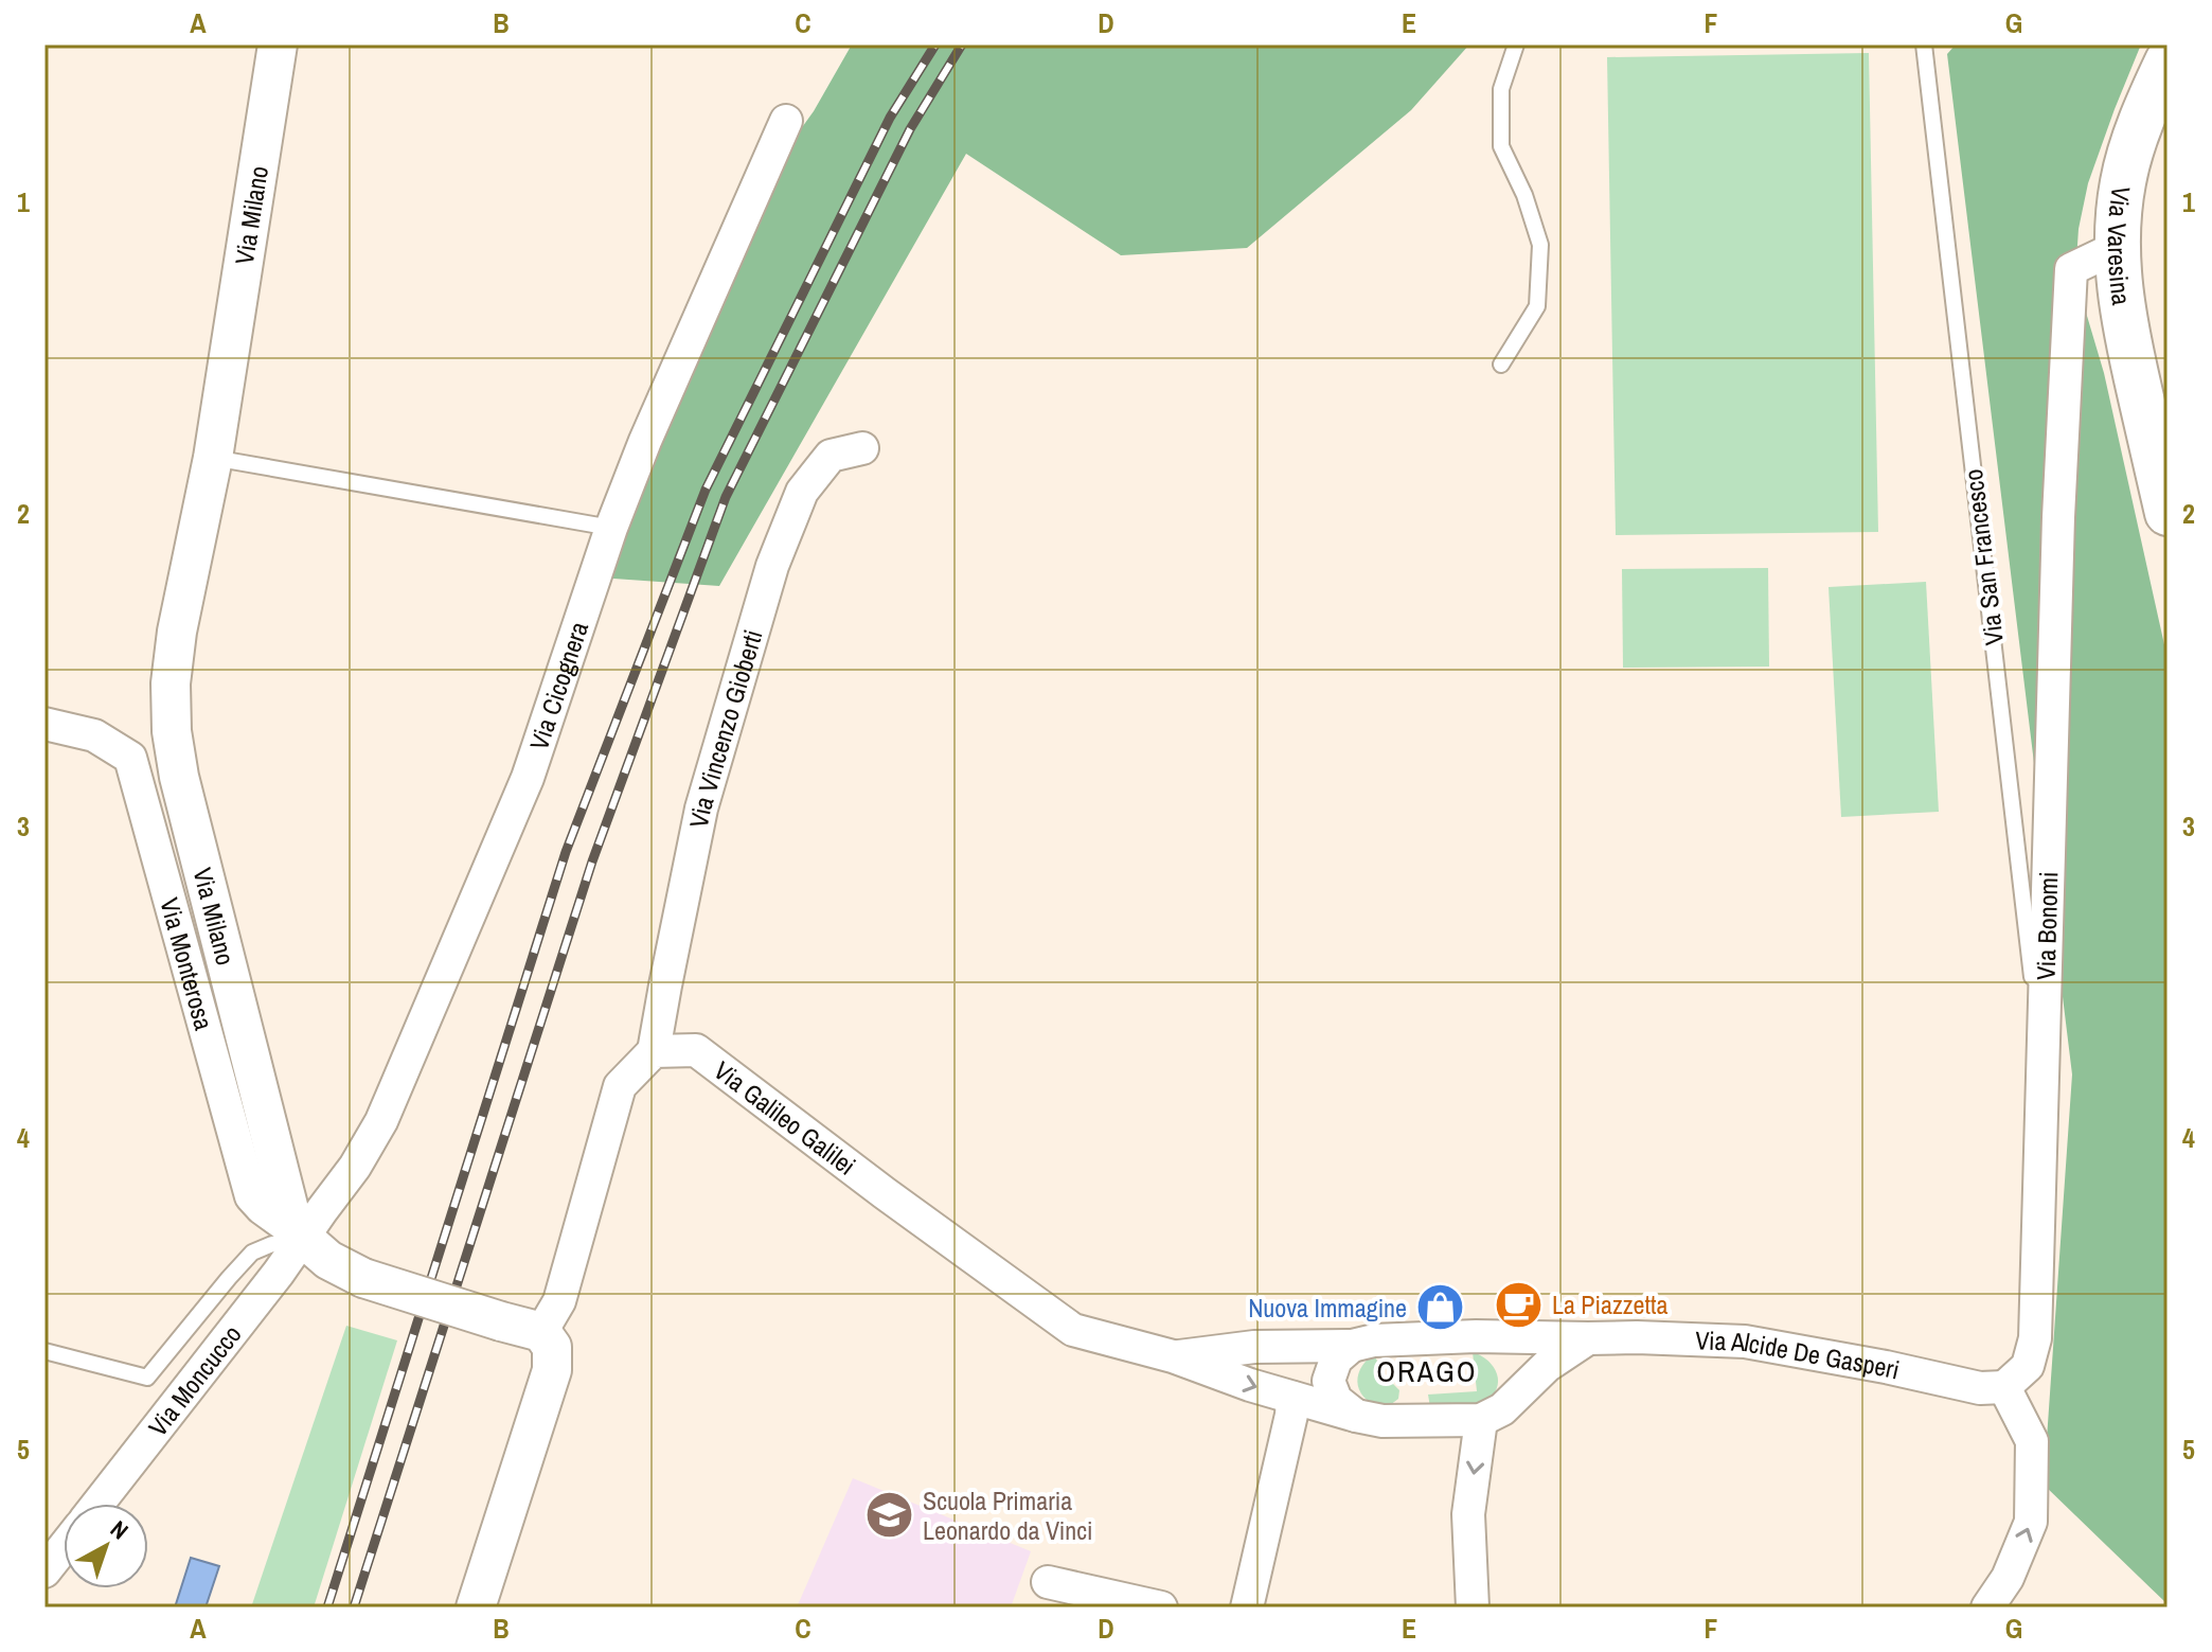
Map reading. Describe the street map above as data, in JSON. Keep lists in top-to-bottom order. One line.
{"streets":{"main road":["Via Varesina"],"street":["Via Milano","Via Cicognera","Via Vincenzo Gioberti","Via Bonomi","Via Monterosa","Via Galileo Galilei","Via Alcide De Gasperi","Via Moncucco"],"lane":["Via San Francesco"]},"crossings":[["Via Milano","Via Cicognera"],["Via Milano","Via Monterosa"],["Via Milano","Via Moncucco"],["Via Varesina","Via Bonomi"],["Via San Francesco","Via Bonomi"],["Via Cicognera","Via Monterosa"],["Via Cicognera","Via Moncucco"],["Via Vincenzo Gioberti","Via Galileo Galilei"],["Via Bonomi","Via Alcide De Gasperi"],["Via Monterosa","Via Moncucco"],["Via Galileo Galilei","Via Alcide De Gasperi"]],"districts":["ORAGO"],"places":{"cafe":["La Piazzetta"],"shop":["Nuova Immagine"],"school or university":["Scuola Primaria Leonardo da Vinci"]},"north":"top right","grid":{"columns":["A","B","C","D","E","F","G"],"rows":["1","2","3","4","5"]}}
